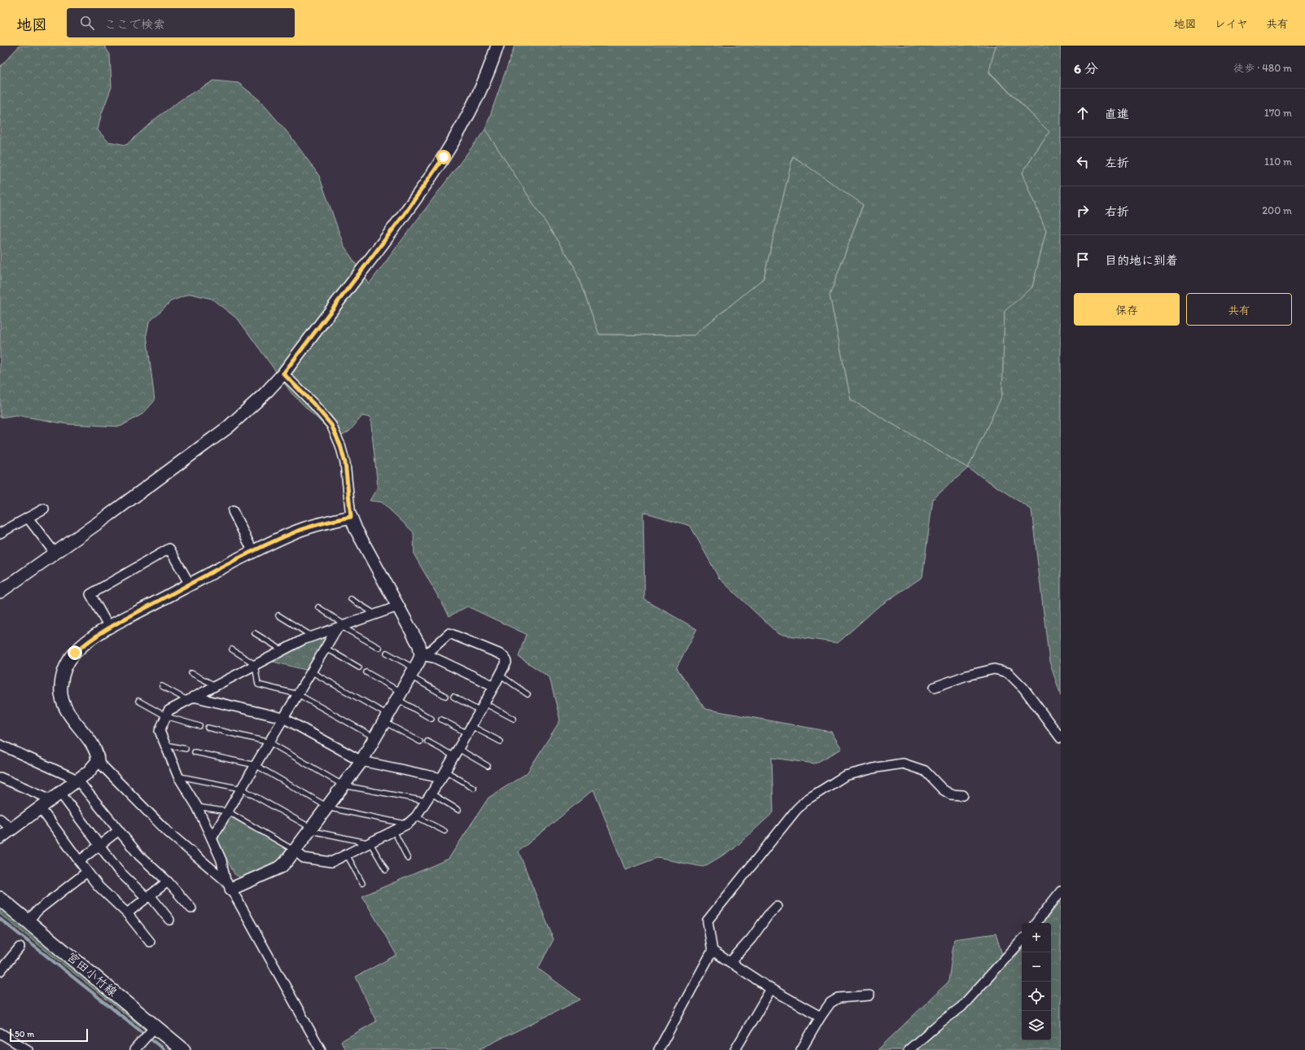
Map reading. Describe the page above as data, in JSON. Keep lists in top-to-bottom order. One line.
{"streets":{"main road":["宮田小竹線"]},"scale_bar":"50 m","page":{"header":"地図","search":"ここで検索","nav":["地図","レイヤ","共有"],"heading":["6 分","徒歩 · 480 m"],"list":[["直進","170 m"],["左折","110 m"],["右折","200 m"],"目的地に到着"],"buttons":["保存","共有"],"map_buttons":["+","−"],"scale":"50 m"}}
